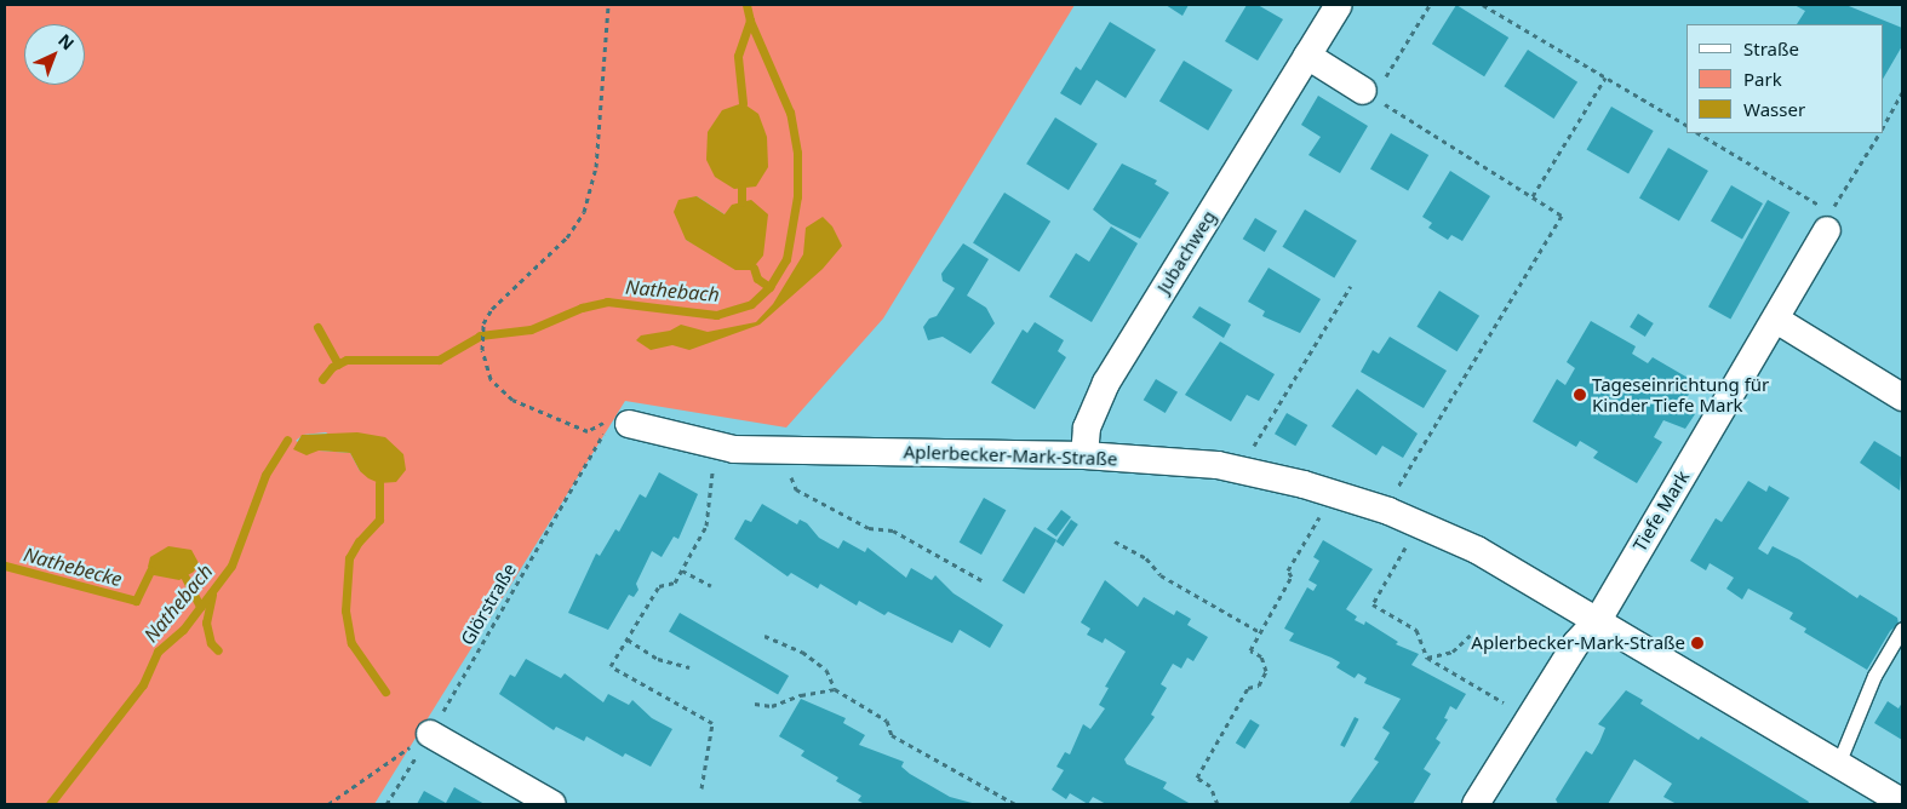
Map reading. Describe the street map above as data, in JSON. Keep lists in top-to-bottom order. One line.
{"streets":{"street":["Jubachweg","Aplerbecker-Mark-Straße","Tiefe Mark"],"path":["Glörstraße"]},"crossings":[["Jubachweg","Aplerbecker-Mark-Straße"],["Aplerbecker-Mark-Straße","Tiefe Mark"],["Aplerbecker-Mark-Straße","Glörstraße"]],"water":["Nathebach","Nathebecke"],"places":["Tageseinrichtung für Kinder Tiefe Mark","Aplerbecker-Mark-Straße"],"legend":["Straße","Park","Wasser"],"north":"top right"}
